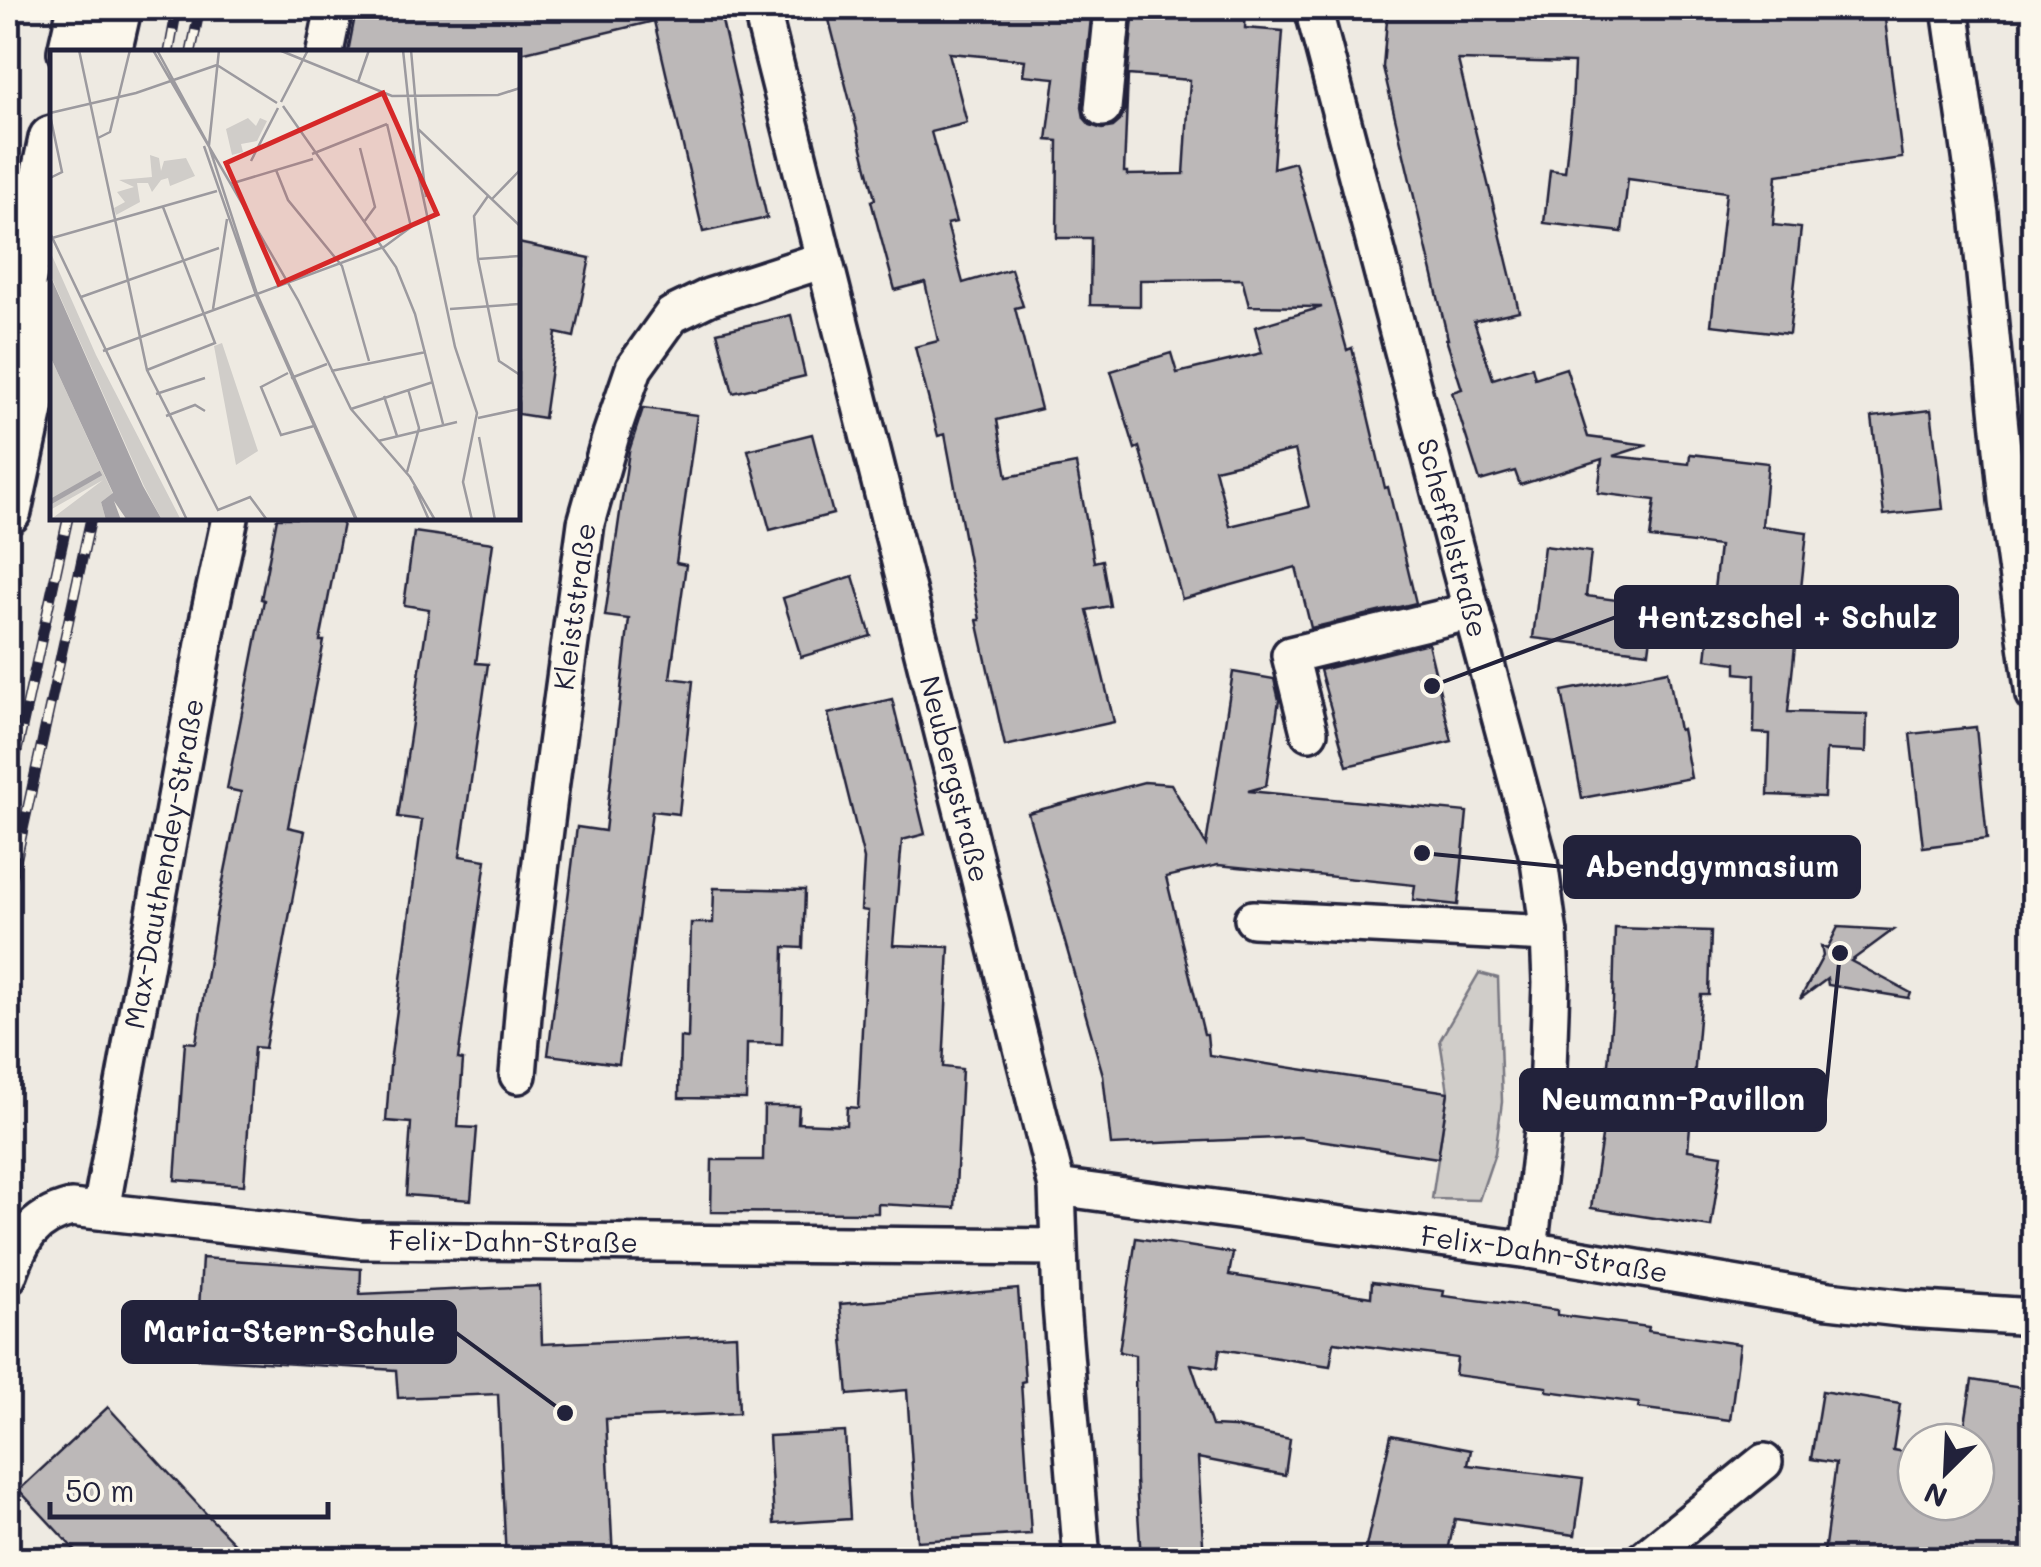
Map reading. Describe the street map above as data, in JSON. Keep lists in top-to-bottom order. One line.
{"streets":{"street":["Scheffelstraße","Kleiststraße","Neubergstraße","Max-Dauthendey-Straße","Felix-Dahn-Straße"]},"crossings":[["Scheffelstraße","Felix-Dahn-Straße"],["Kleiststraße","Neubergstraße"],["Neubergstraße","Felix-Dahn-Straße"],["Max-Dauthendey-Straße","Felix-Dahn-Straße"]],"places":["Hentzschel + Schulz","Abendgymnasium","Neumann-Pavillon","Maria-Stern-Schule"],"scale_bar":"50 m","north":"bottom left"}
